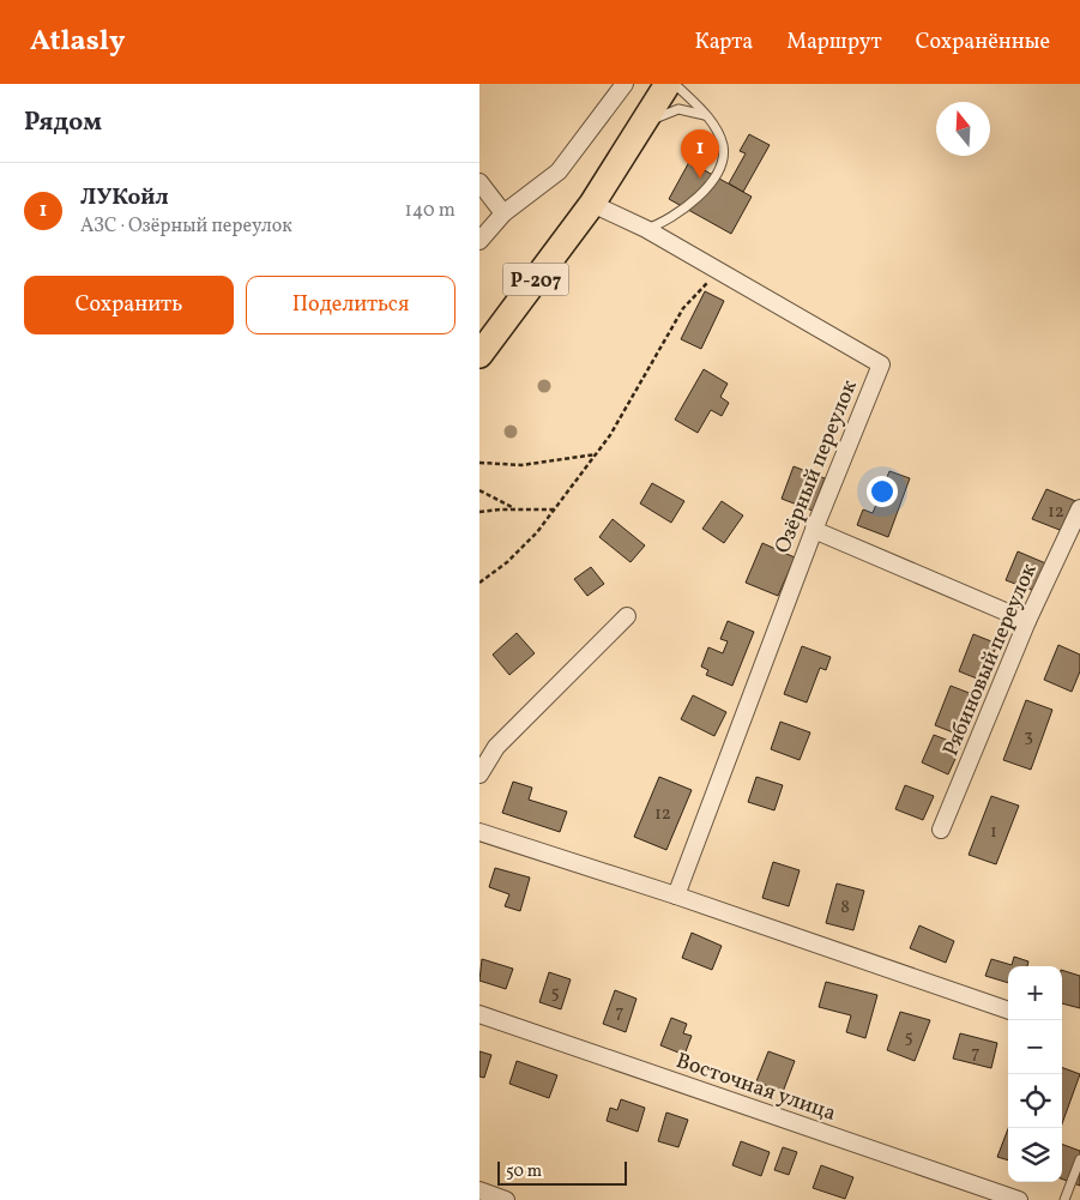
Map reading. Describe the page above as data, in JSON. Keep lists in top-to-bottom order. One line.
{"streets":{"main road":["Р-207"],"street":["Озёрный переулок","Рябиновый переулок","Восточная улица"]},"crossings":[["Р-207","Озёрный переулок"]],"house_numbers":["12","3","12","1","8","5","7","5","7"],"scale_bar":"50 m","north":"top","page":{"header":"Atlasly","nav":["Карта","Маршрут","Сохранённые"],"heading":"Рядом","pins":"1","list":[{"mark":"1","name":"ЛУКойл","note":"АЗС · Озёрный переулок","value":"140 m"}],"buttons":["Сохранить","Поделиться"],"map_buttons":["+","−"],"scale":"50 m"}}
